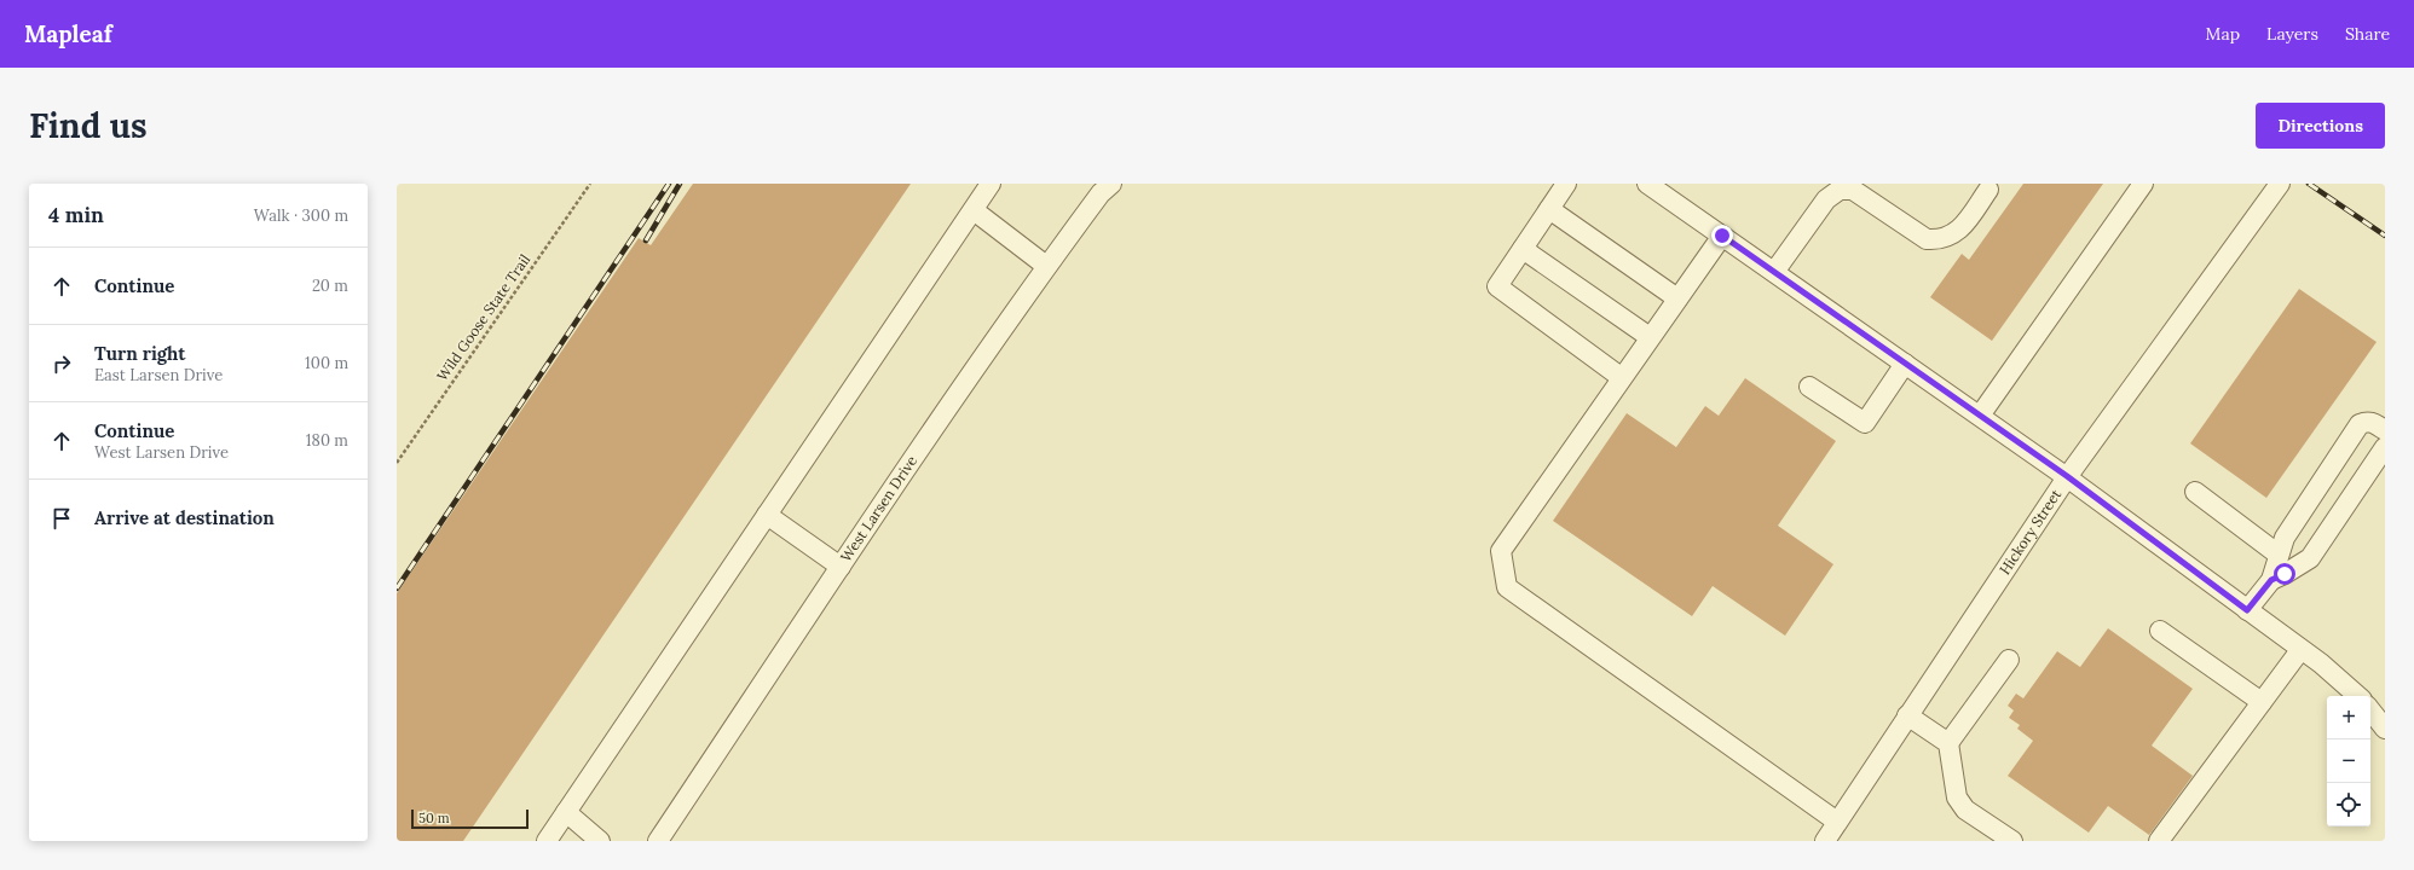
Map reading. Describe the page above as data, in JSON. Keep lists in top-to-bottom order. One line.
{"streets":{"street":["West Larsen Drive","Hickory Street"],"path":["Wild Goose State Trail"]},"scale_bar":"50 m","page":{"header":"Mapleaf","nav":["Map","Layers","Share"],"buttons":"Directions","title":"Find us","heading":["4 min","Walk · 300 m"],"list":[["Continue","20 m"],["Turn right","East Larsen Drive","100 m"],["Continue","West Larsen Drive","180 m"],"Arrive at destination"],"map_buttons":["+","−"],"scale":"50 m"}}
